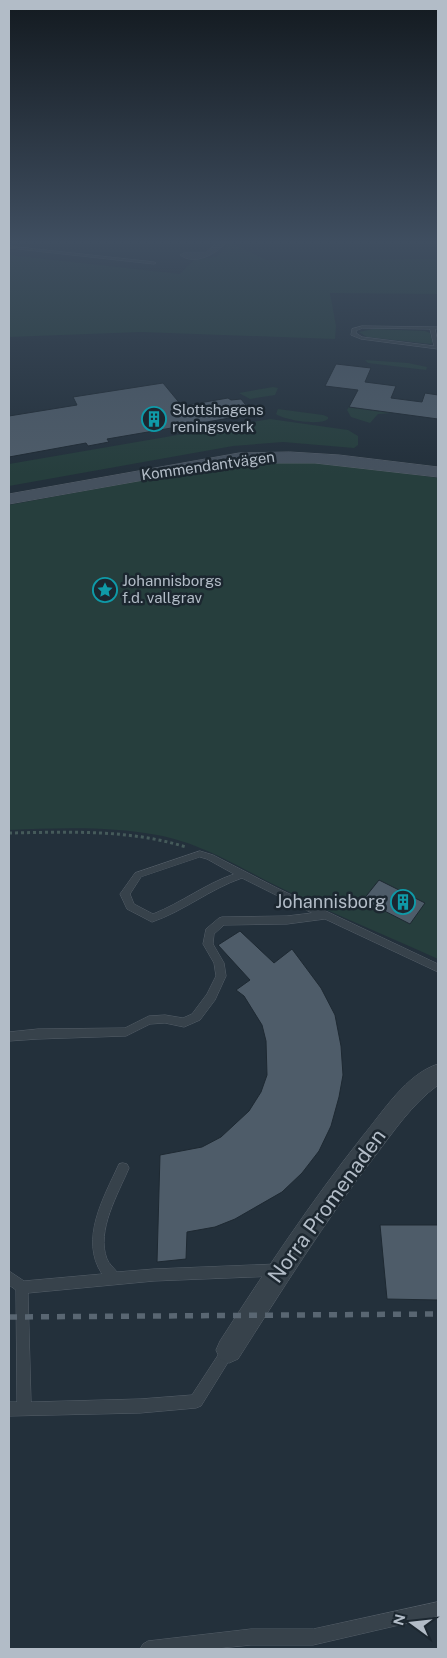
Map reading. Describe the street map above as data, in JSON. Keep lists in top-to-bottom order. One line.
{"streets":{"street":["Kommendantvägen","Norra Promenaden"]},"places":{"building":["Slottshagens reningsverk","Johannisborg"],"place":["Johannisborgs f.d. vallgrav"]},"north":"left"}
